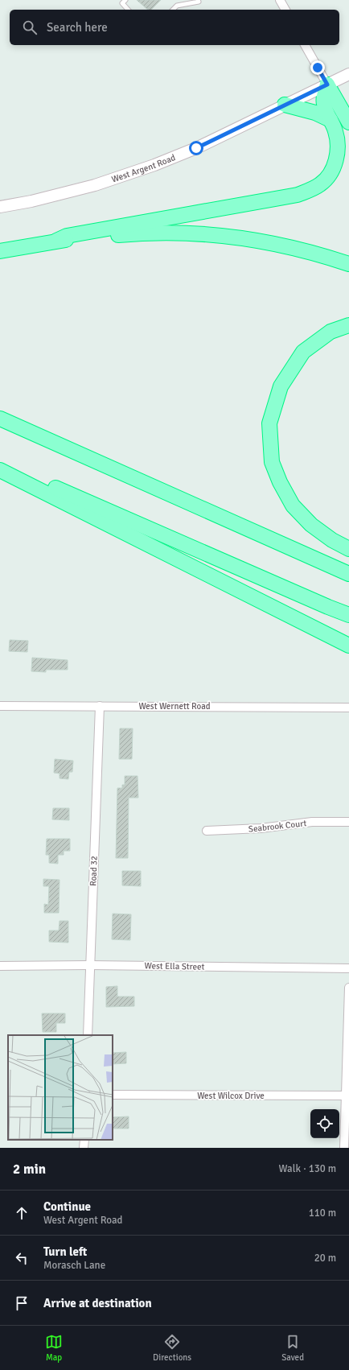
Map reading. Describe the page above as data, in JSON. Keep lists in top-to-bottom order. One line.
{"streets":{"main road":["West Argent Road"],"street":["West Wernett Road","Seabrook Court","Road 32","West Ella Street","West Wilcox Drive"]},"crossings":[["West Wernett Road","Road 32"],["Road 32","West Ella Street"]],"page":{"search":"Search here","heading":["2 min","Walk · 130 m"],"list":[["Continue","West Argent Road","110 m"],["Turn left","Morasch Lane","20 m"],"Arrive at destination"],"nav":["Map","Directions","Saved"]}}
